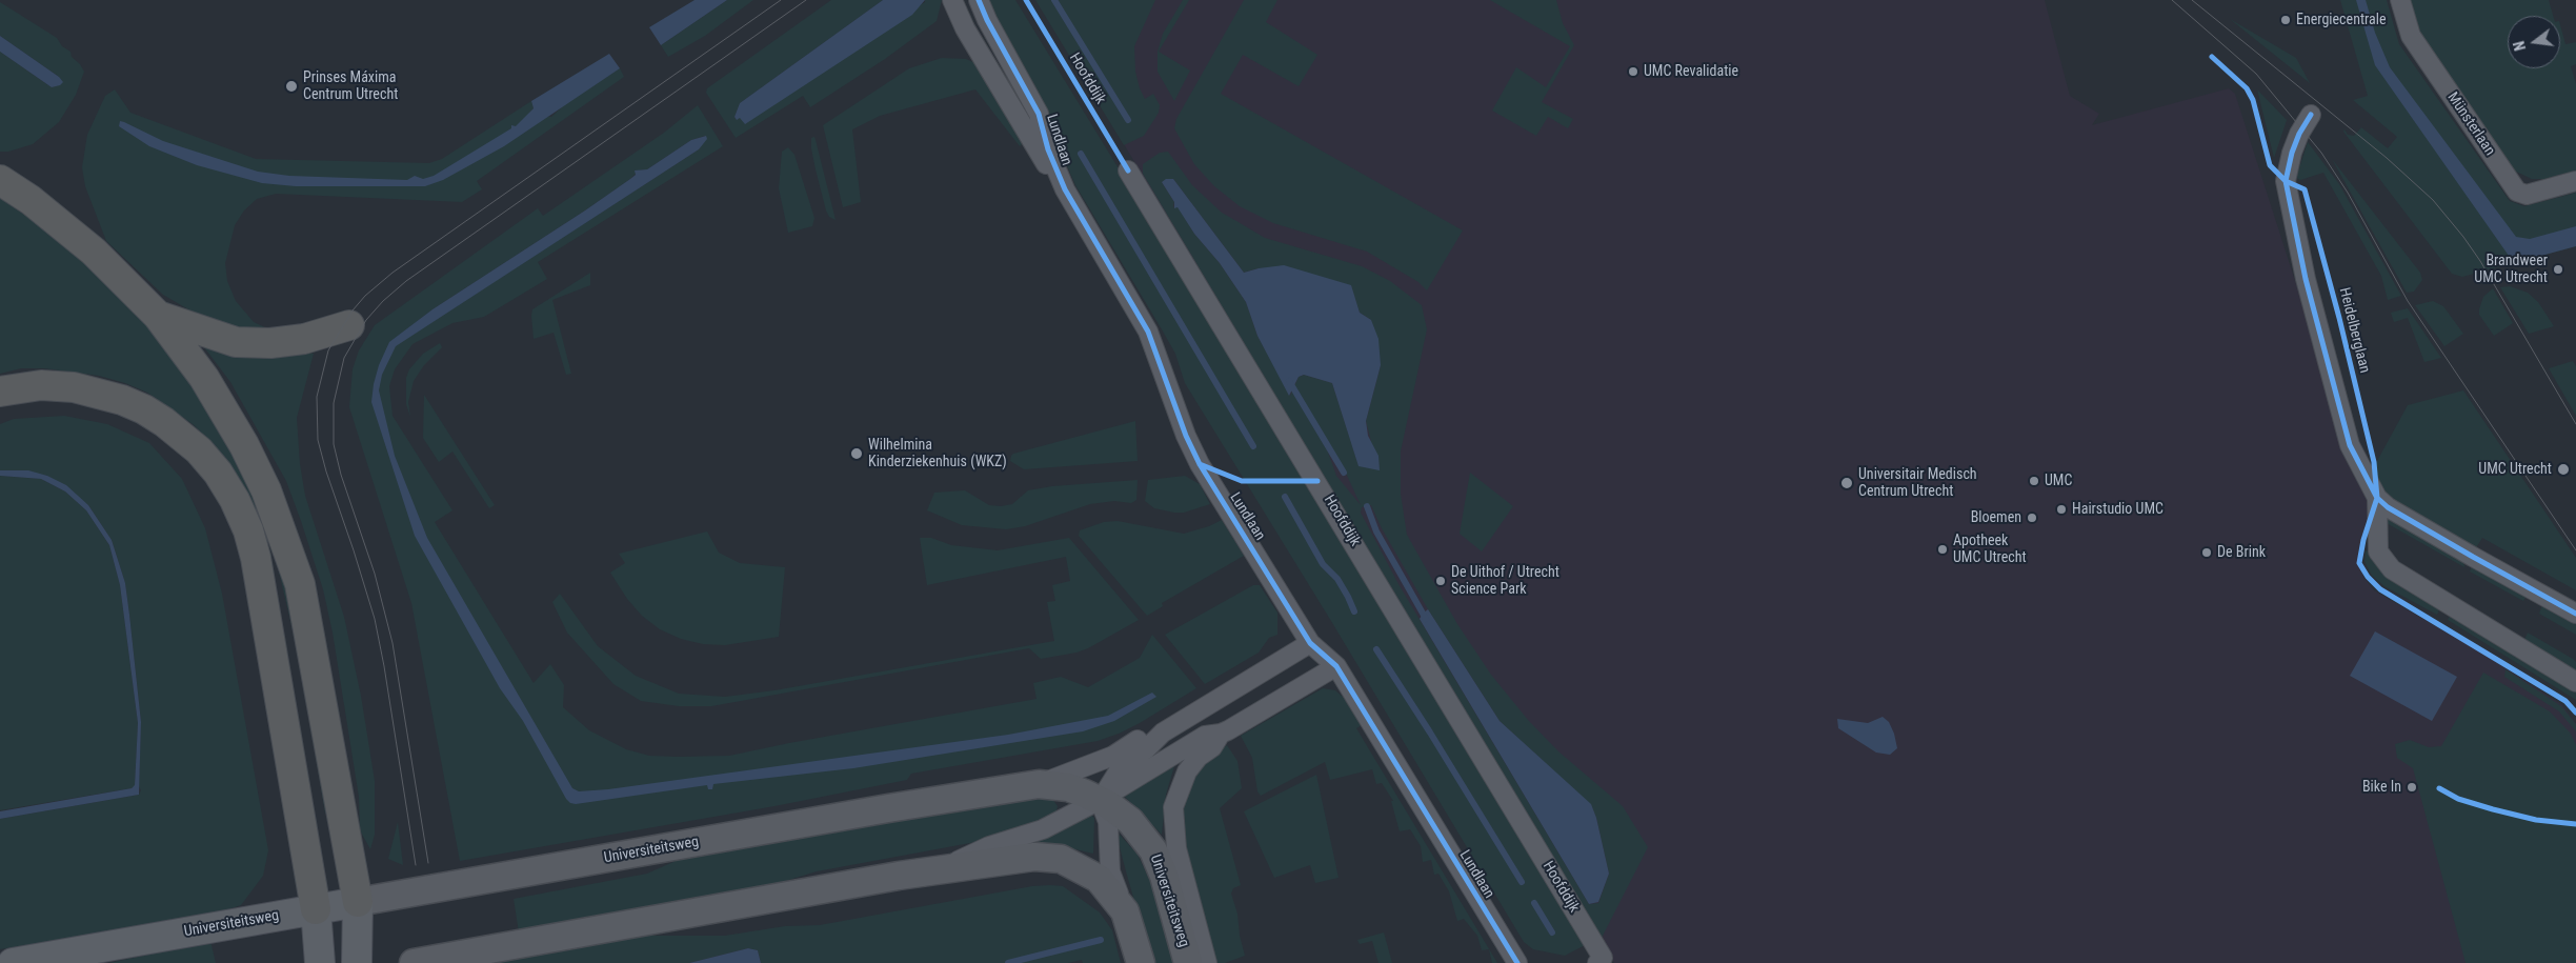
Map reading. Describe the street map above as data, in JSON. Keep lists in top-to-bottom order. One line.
{"streets":{"main road":["Universiteitsweg"],"street":["Hoofddijk","Münsterlaan","Lundlaan"],"cycle path":["Heidelberglaan"]},"places":["Energiecentrale","UMC Revalidatie","Prinses Máxima Centrum Utrecht","Brandweer UMC Utrecht","Wilhelmina Kinderziekenhuis (WKZ)","UMC Utrecht","UMC","Universitair Medisch Centrum Utrecht","Hairstudio UMC","Bloemen","Apotheek UMC Utrecht","De Brink","De Uithof / Utrecht Science Park","Bike In"],"north":"left"}
